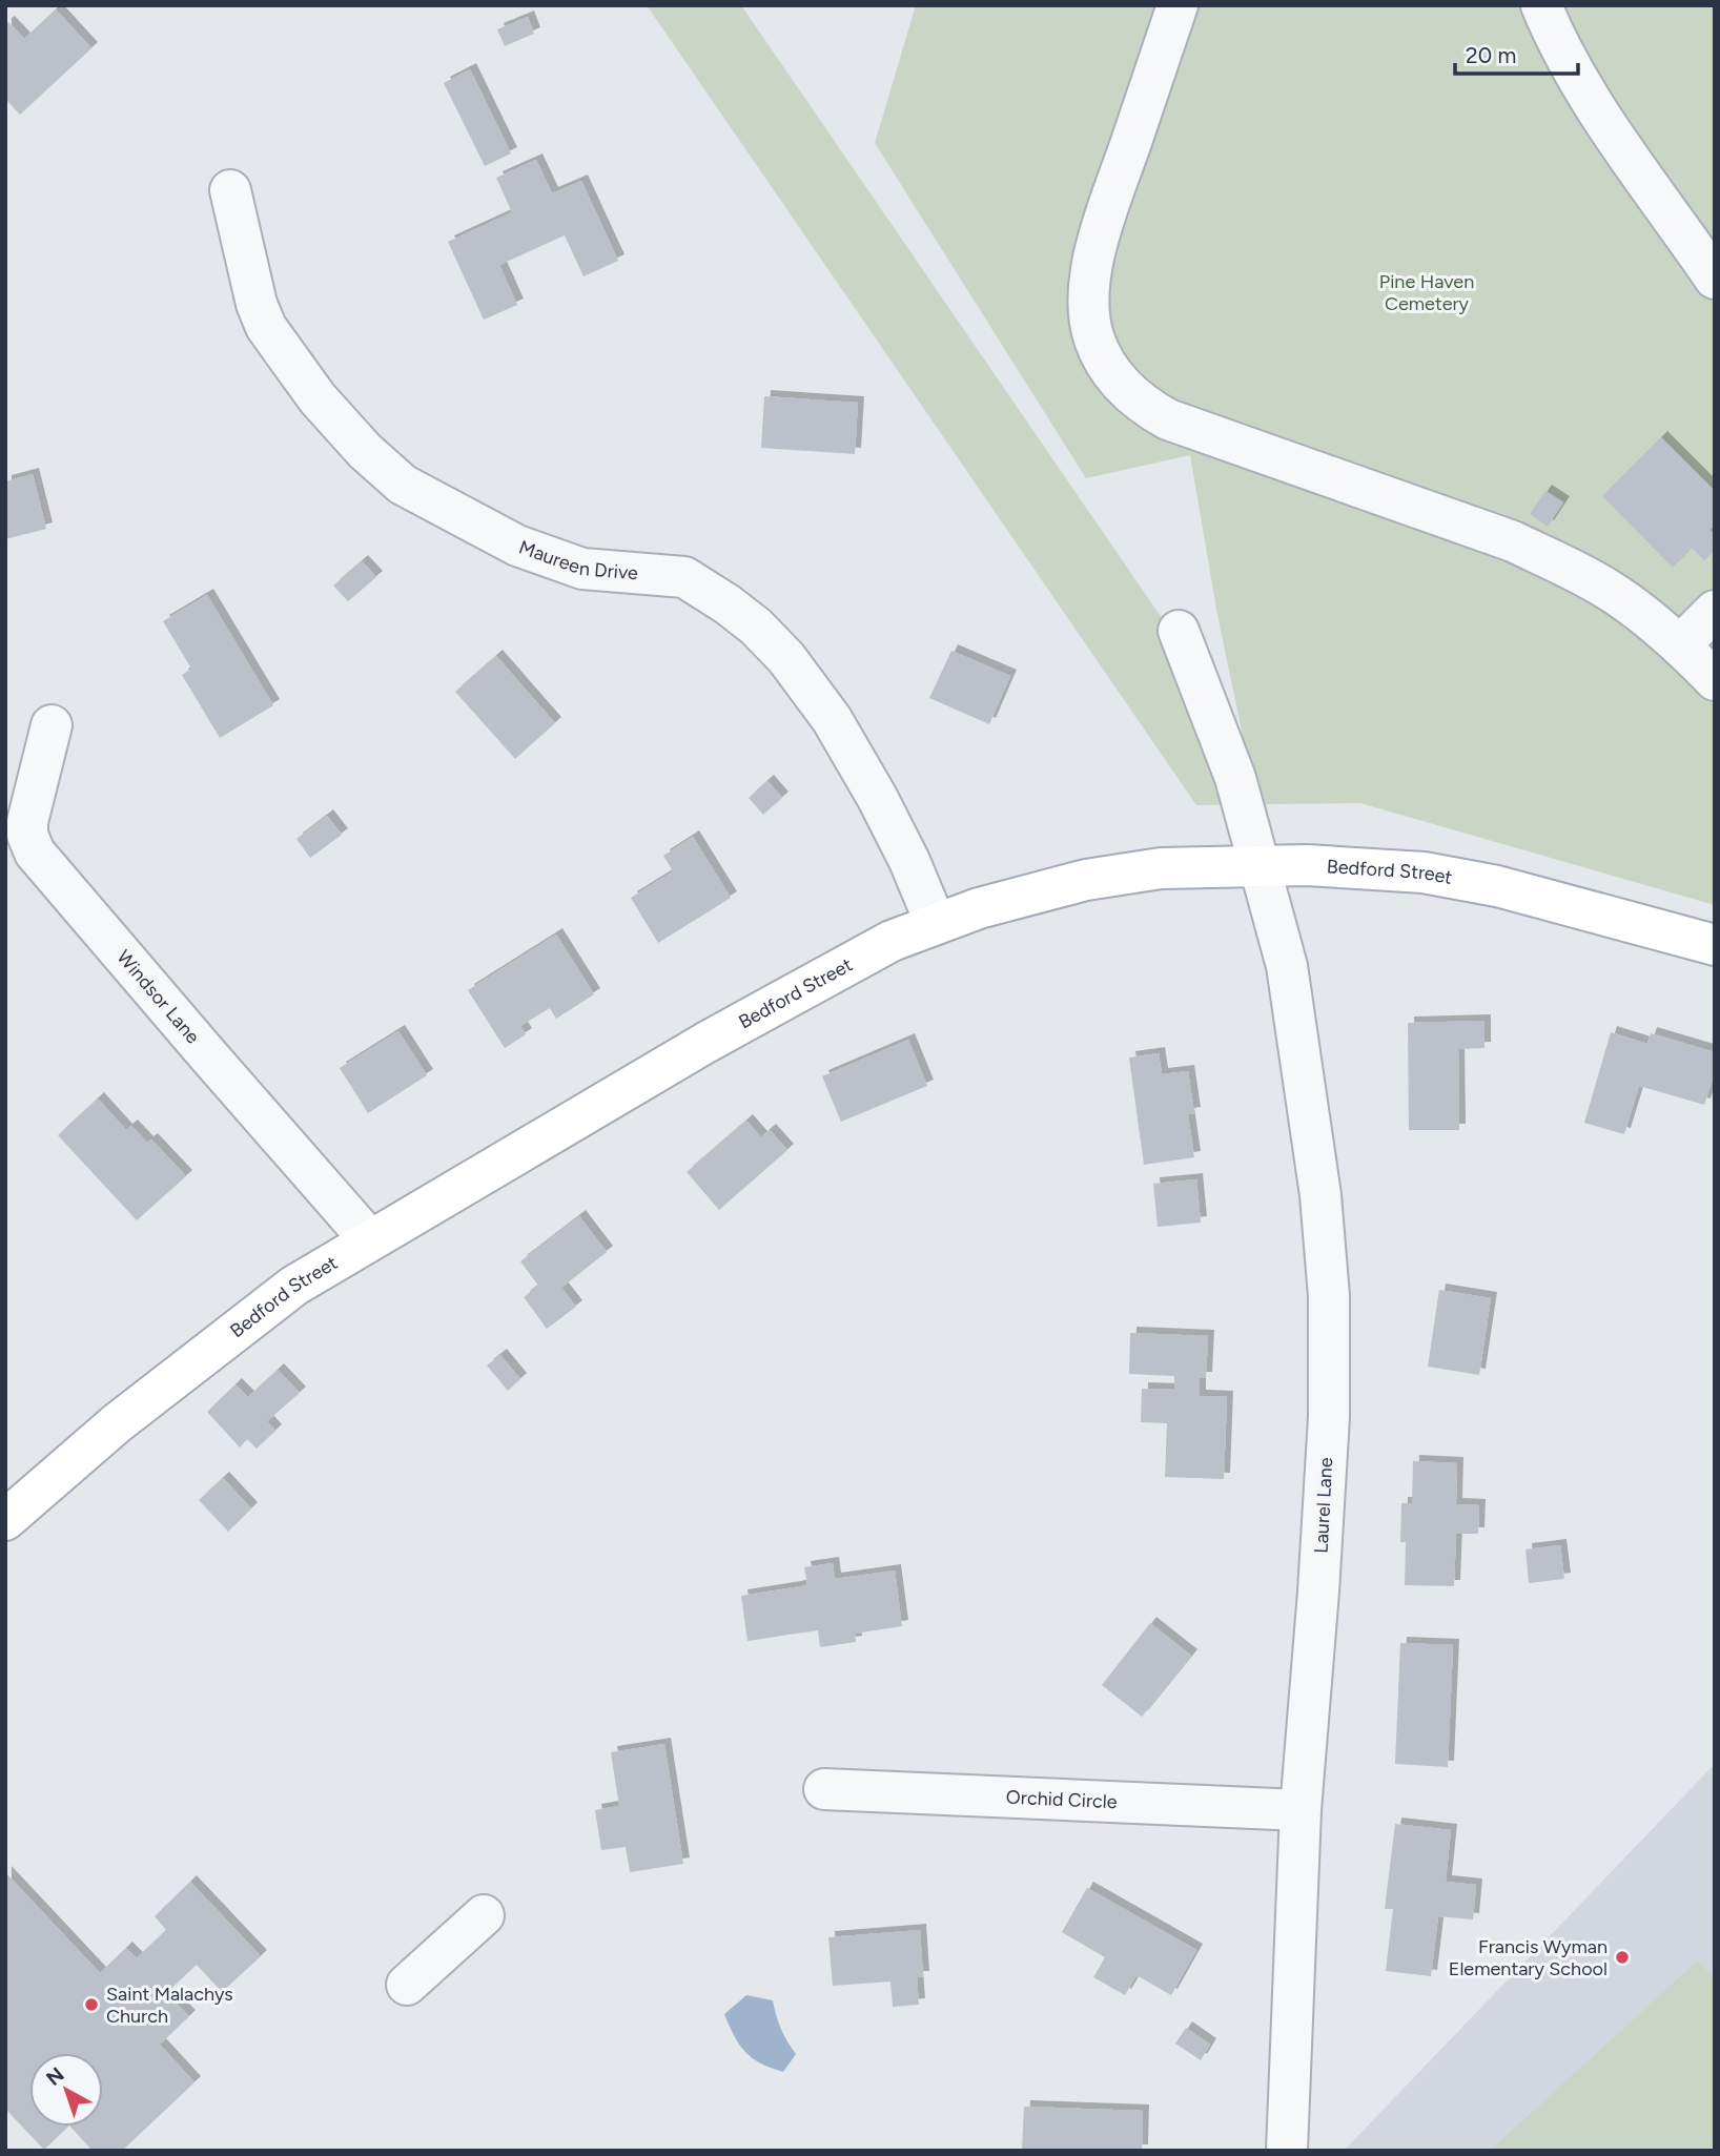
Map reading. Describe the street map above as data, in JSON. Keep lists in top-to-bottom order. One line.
{"streets":{"main road":["Bedford Street"],"street":["Maureen Drive","Windsor Lane","Laurel Lane","Orchid Circle"]},"crossings":[["Maureen Drive","Bedford Street"],["Bedford Street","Windsor Lane"],["Bedford Street","Laurel Lane"],["Laurel Lane","Orchid Circle"]],"parks":["Pine Haven Cemetery"],"places":["Francis Wyman Elementary School","Saint Malachys Church"],"scale_bar":"20 m","north":"top left"}
